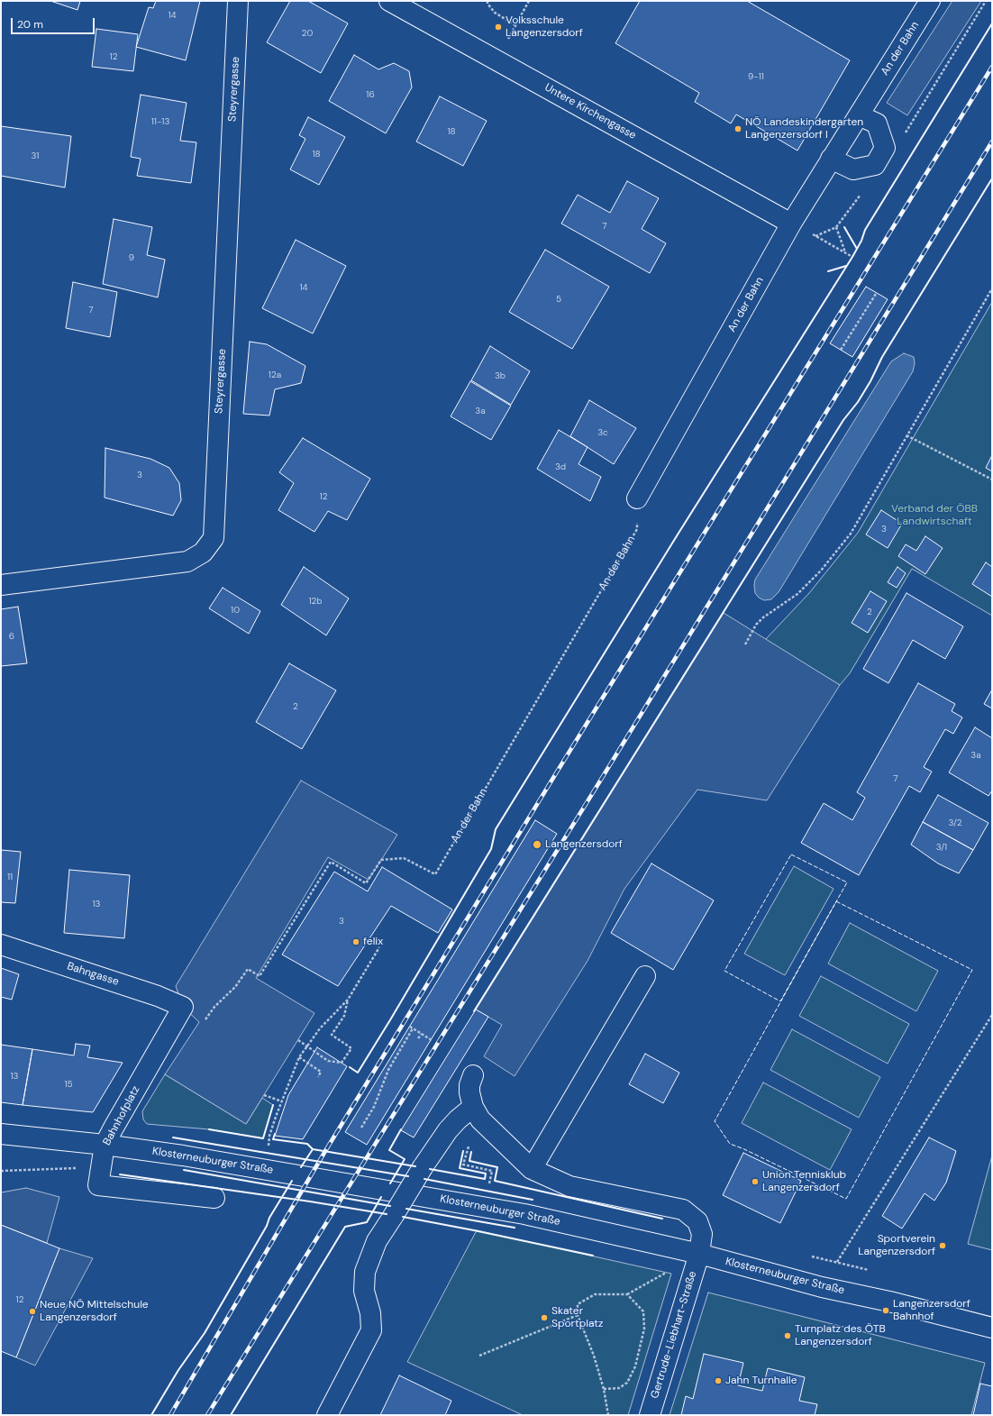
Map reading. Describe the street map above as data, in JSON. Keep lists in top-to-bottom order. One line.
{"streets":{"street":["An der Bahn","Steyrergasse","Untere Kirchengasse","Bahngasse","Bahnhofplatz","Klosterneuburger Straße","Gertrude-Liebhart-Straße"]},"crossings":[["An der Bahn","Untere Kirchengasse"],["Bahngasse","Bahnhofplatz"],["Bahnhofplatz","Klosterneuburger Straße"],["Klosterneuburger Straße","Gertrude-Liebhart-Straße"]],"parks":["Verband der ÖBB Landwirtschaft"],"places":["Volksschule Langenzersdorf","NÖ Landeskindergarten Langenzersdorf I","Langenzersdorf","felix","Union Tennisklub Langenzersdorf","Sportverein Langenzersdorf","Langenzersdorf Bahnhof","Neue NÖ Mittelschule Langenzersdorf","Skater Sportplatz","Turnplatz des ÖTB Langenzersdorf","Jahn Turnhalle"],"house_numbers":["14","20","12","9-11","16","11-13","18","18","31","7","9","14","5","7","12a","3b","3a","3c","3d","3","12","3","12b","10","2","6","2","3a","7","3/2","3/1","11","13","3","13","15","12"],"scale_bar":"20 m"}
